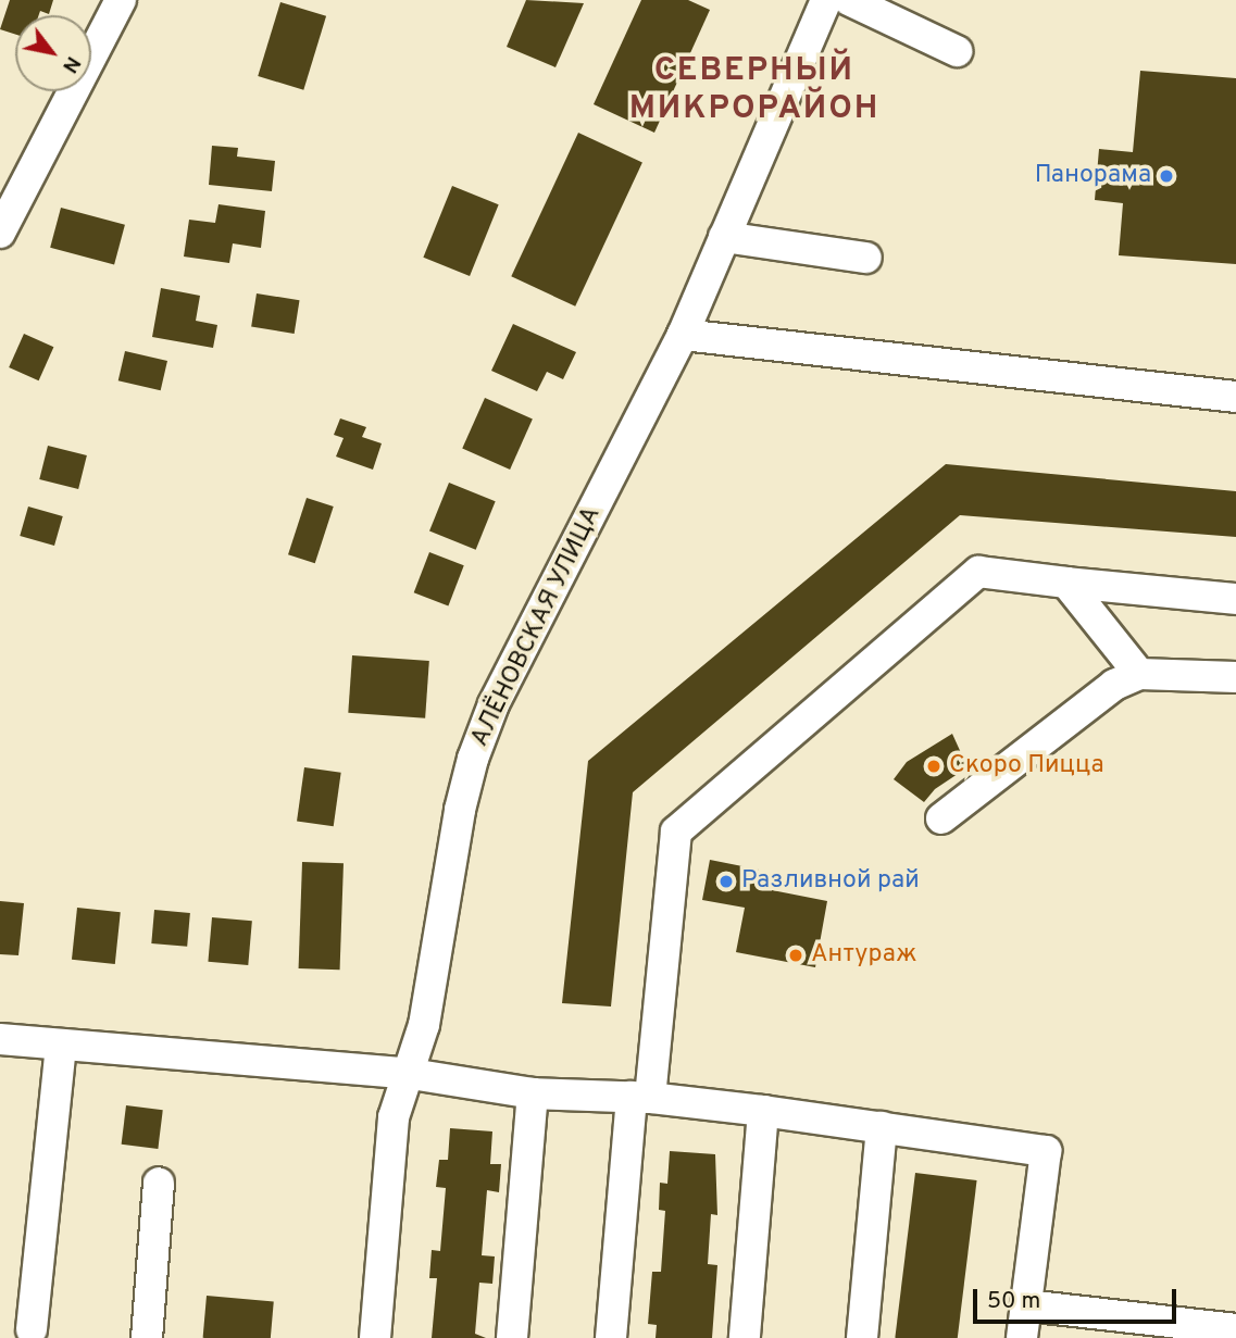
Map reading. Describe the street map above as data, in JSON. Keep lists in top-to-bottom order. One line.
{"streets":{"street":["АЛЁНОВСКАЯ УЛИЦА"]},"districts":["СЕВЕРНЫЙ МИКРОРАЙОН"],"places":["Панорама","Скоро Пицца","Разливной рай","Антураж"],"scale_bar":"50 m","north":"bottom right"}
